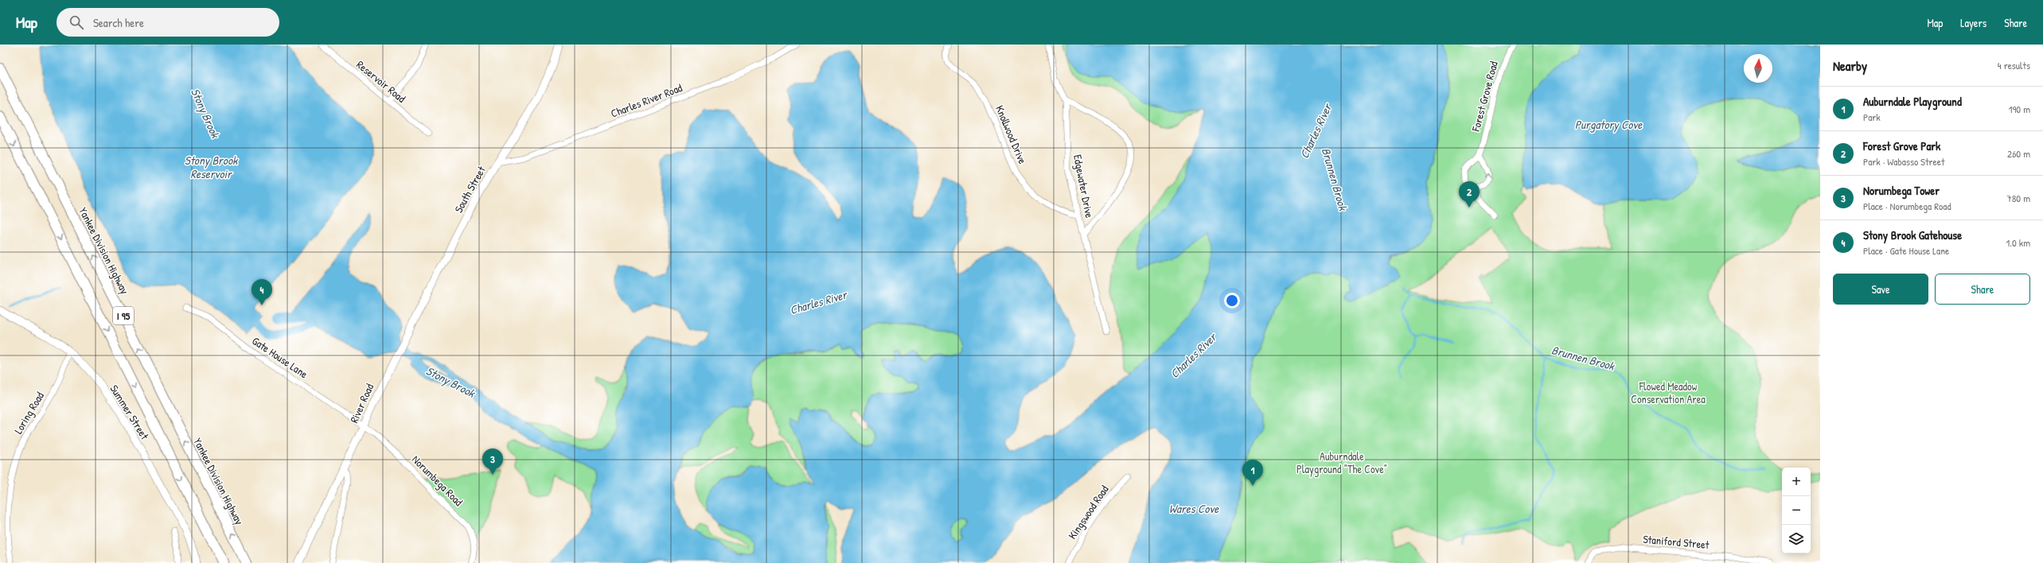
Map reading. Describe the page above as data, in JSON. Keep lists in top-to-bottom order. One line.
{"streets":{"highway":["Yankee Division Highway","I 95"],"main road":["South Street","River Road","Summer Street"],"street":["Reservoir Road","Forest Grove Road","Charles River Road","Knollwood Drive","Edgewater Drive","Gate House Lane","Loring Road","Norumbega Road","Kingswood Road","Staniford Street"]},"crossings":[["Charles River Road","South Street"],["Knollwood Drive","Edgewater Drive"],["South Street","River Road"],["Gate House Lane","River Road"],["Gate House Lane","Norumbega Road"],["River Road","Norumbega Road"],["Summer Street","Loring Road"]],"water":["Stony Brook","Purgatory Cove","Charles River","Stony Brook Reservoir","Brunnen Brook","Wares Cove"],"parks":["Flowed Meadow Conservation Area","Auburndale Playground \"The Cove\""],"north":"top","page":{"header":"Map","search":"Search here","nav":["Map","Layers","Share"],"heading":["Nearby","4 results"],"list":[{"mark":"1","name":"Auburndale Playground","note":"Park","value":"190 m"},{"mark":"2","name":"Forest Grove Park","note":"Park · Wabasso Street","value":"260 m"},{"mark":"3","name":"Norumbega Tower","note":"Place · Norumbega Road","value":"780 m"},{"mark":"4","name":"Stony Brook Gatehouse","note":"Place · Gate House Lane","value":"1.0 km"}],"pins":["2","4","3","1"],"buttons":["Save","Share"],"map_buttons":["+","−"]}}
